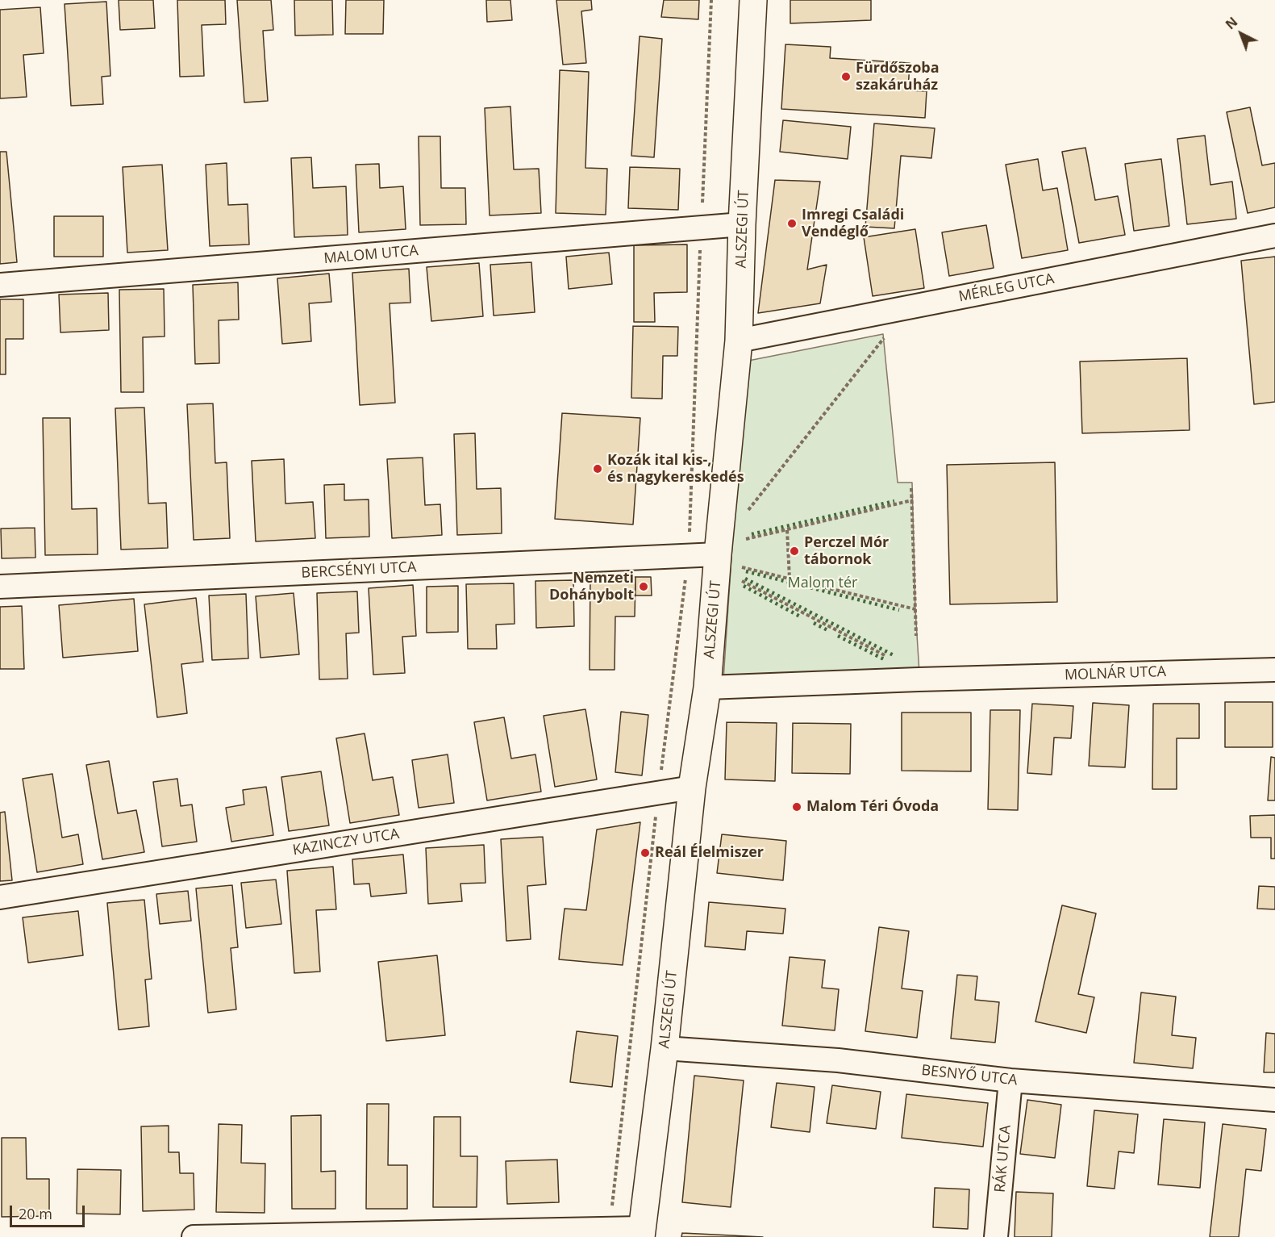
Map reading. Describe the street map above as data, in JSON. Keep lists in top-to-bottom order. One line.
{"streets":{"main road":["ALSZEGI ÚT"],"street":["MALOM UTCA","MÉRLEG UTCA","BERCSÉNYI UTCA","MOLNÁR UTCA","KAZINCZY UTCA","BESNYŐ UTCA","RÁK UTCA"]},"crossings":[["ALSZEGI ÚT","MALOM UTCA"],["ALSZEGI ÚT","MÉRLEG UTCA"],["ALSZEGI ÚT","BERCSÉNYI UTCA"],["ALSZEGI ÚT","MOLNÁR UTCA"],["ALSZEGI ÚT","KAZINCZY UTCA"],["ALSZEGI ÚT","BESNYŐ UTCA"],["BESNYŐ UTCA","RÁK UTCA"]],"parks":["Malom tér"],"places":["Fürdőszoba szakáruház","Imregi Családi Vendéglő","Kozák ital kis-, és nagykereskedés","Perczel Mór tábornok","Nemzeti Dohánybolt","Malom Téri Óvoda","Reál Élelmiszer"],"scale_bar":"20 m","north":"top left"}
